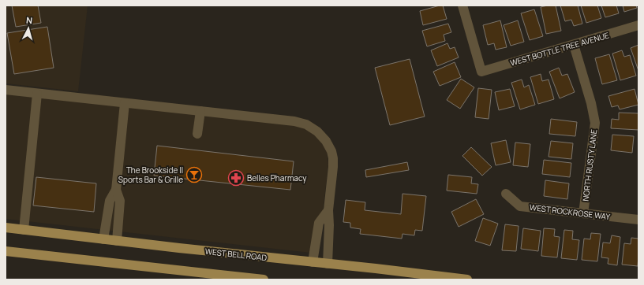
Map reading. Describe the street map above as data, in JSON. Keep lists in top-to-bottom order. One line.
{"streets":{"main road":["WEST BELL ROAD"],"street":["WEST BOTTLE TREE AVENUE","NORTH RUSTY LANE","WEST ROCKROSE WAY"]},"crossings":[["WEST BOTTLE TREE AVENUE","NORTH RUSTY LANE"],["NORTH RUSTY LANE","WEST ROCKROSE WAY"]],"places":{"bar":["The Brookside II Sports Bar & Grille"],"pharmacy":["Belles Pharmacy"]},"north":"top"}
